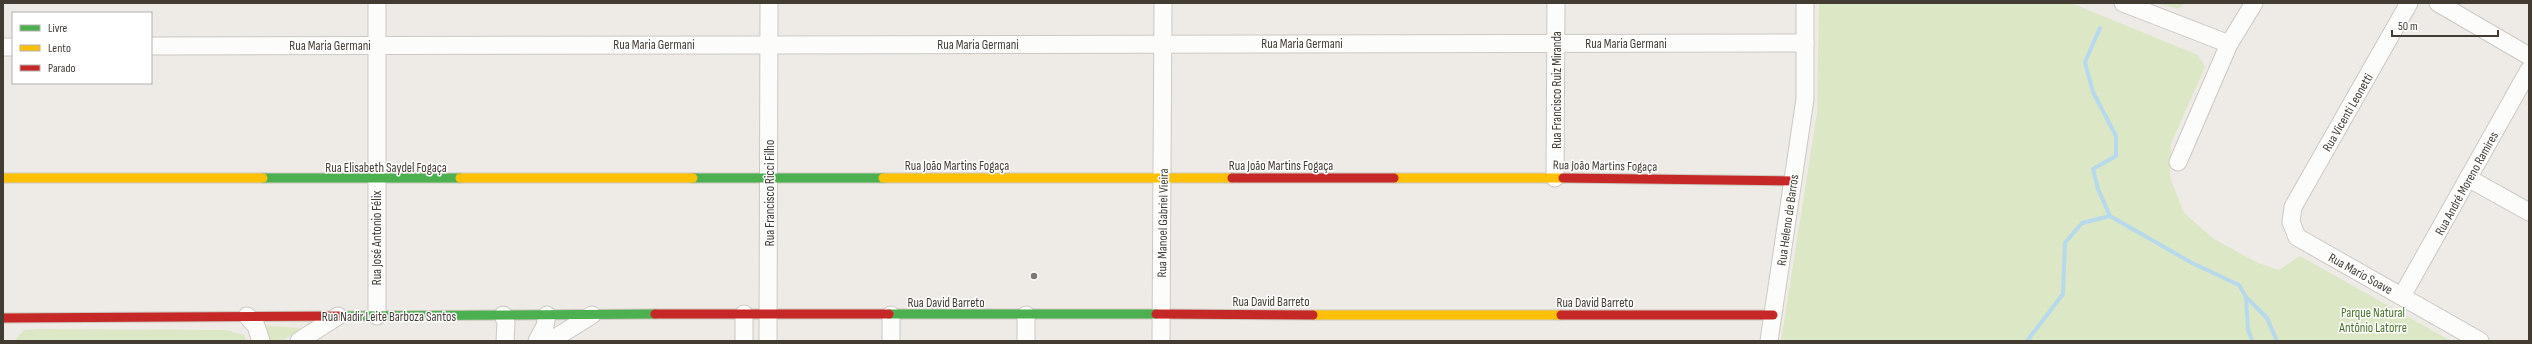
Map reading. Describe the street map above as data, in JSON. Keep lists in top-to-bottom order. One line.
{"streets":{"street":["Rua Maria Germani","Rua Francisco Ruiz Miranda","Rua Vicenti Leonetti","Rua João Martins Fogaça","Rua Elisabeth Saydel Fogaça","Rua André Moreno Ramires","Rua Francisco Ricci Filho","Rua Heleno de Barros","Rua Manoel Gabriel Vieira","Rua José Antonio Félix","Rua Mario Soave","Rua David Barreto","Rua Nadir Leite Barboza Santos"]},"crossings":[["Rua Maria Germani","Rua Francisco Ruiz Miranda"],["Rua Maria Germani","Rua Francisco Ricci Filho"],["Rua Maria Germani","Rua Heleno de Barros"],["Rua Maria Germani","Rua Manoel Gabriel Vieira"],["Rua Maria Germani","Rua José Antonio Félix"],["Rua Francisco Ruiz Miranda","Rua João Martins Fogaça"],["Rua Vicenti Leonetti","Rua Mario Soave"],["Rua João Martins Fogaça","Rua Elisabeth Saydel Fogaça"],["Rua João Martins Fogaça","Rua Francisco Ricci Filho"],["Rua João Martins Fogaça","Rua Heleno de Barros"],["Rua João Martins Fogaça","Rua Manoel Gabriel Vieira"],["Rua Elisabeth Saydel Fogaça","Rua Francisco Ricci Filho"],["Rua Elisabeth Saydel Fogaça","Rua José Antonio Félix"],["Rua André Moreno Ramires","Rua Mario Soave"],["Rua Francisco Ricci Filho","Rua David Barreto"],["Rua Francisco Ricci Filho","Rua Nadir Leite Barboza Santos"],["Rua Heleno de Barros","Rua David Barreto"],["Rua Manoel Gabriel Vieira","Rua David Barreto"],["Rua José Antonio Félix","Rua Nadir Leite Barboza Santos"],["Rua David Barreto","Rua Nadir Leite Barboza Santos"]],"parks":["Parque Natural Antônio Latorre"],"places":["ㅤ"],"legend":["Livre","Lento","Parado"],"scale_bar":"50 m"}
